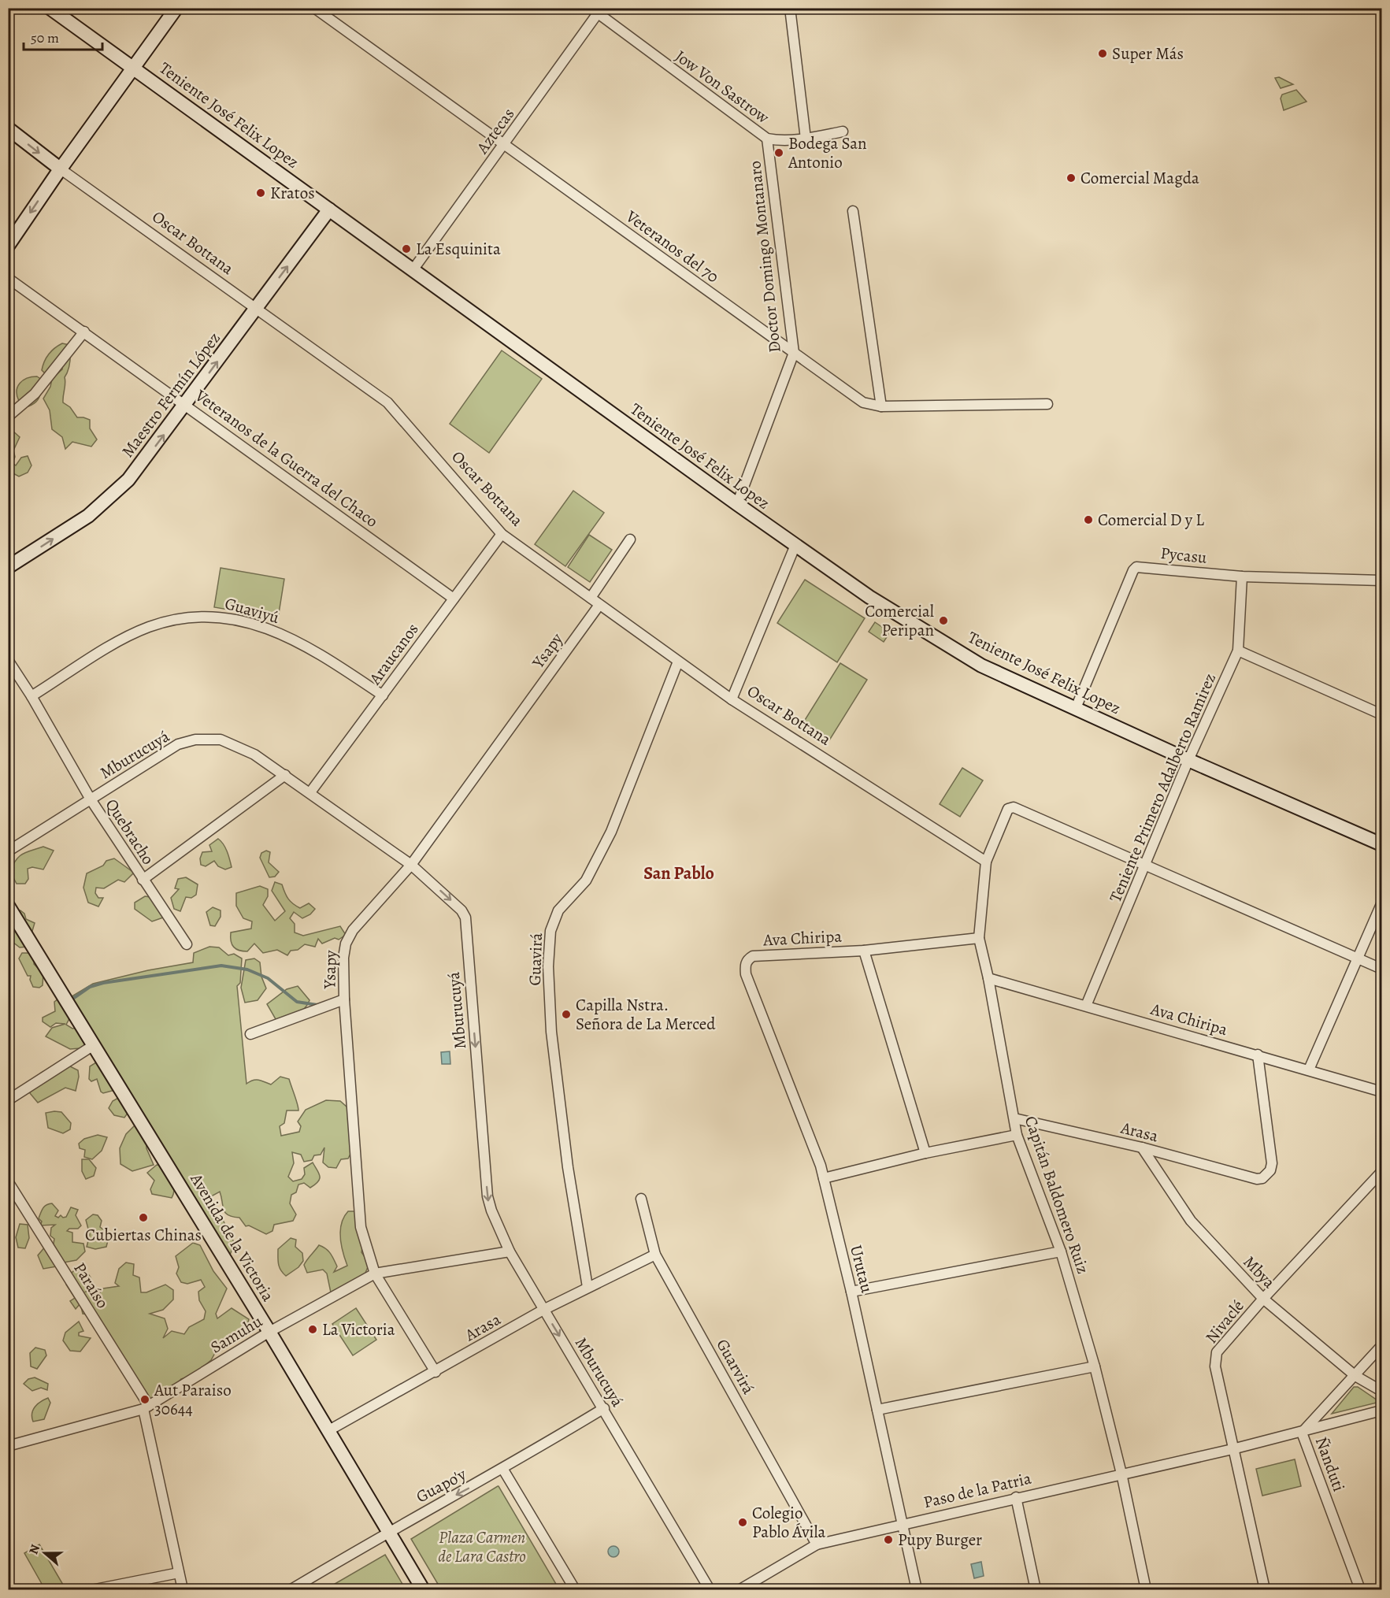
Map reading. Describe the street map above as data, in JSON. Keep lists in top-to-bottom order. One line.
{"streets":{"main road":["Teniente José Felix Lopez","Oscar Bottana","Maestro Fermín López","Avenida de la Victoria"],"street":["Jow Von Sastrow","Aztecas","Veteranos del 70","Doctor Domingo Montanaro","Veteranos de la Guerra del Chaco","Pycasu","Guaviyú","Ysapy","Araucanos","Mburucuyá","Teniente Primero Adalberto Ramirez","Quebracho","Ava Chiripa","Guavirá","Arasa","Capitán Baldomero Ruiz","Urutau","Mbya","Paraíso","Nivaclé","Samuhu","Guarvirá","Ñanduti","Guapo'y","Paso de la Patria"]},"crossings":[["Jow Von Sastrow","Aztecas"],["Jow Von Sastrow","Doctor Domingo Montanaro"],["Teniente José Felix Lopez","Aztecas"],["Teniente José Felix Lopez","Doctor Domingo Montanaro"],["Teniente José Felix Lopez","Maestro Fermín López"],["Teniente José Felix Lopez","Pycasu"],["Teniente José Felix Lopez","Teniente Primero Adalberto Ramirez"],["Aztecas","Veteranos del 70"],["Oscar Bottana","Maestro Fermín López"],["Oscar Bottana","Ysapy"],["Oscar Bottana","Araucanos"],["Oscar Bottana","Guavirá"],["Oscar Bottana","Capitán Baldomero Ruiz"],["Veteranos del 70","Doctor Domingo Montanaro"],["Maestro Fermín López","Veteranos de la Guerra del Chaco"],["Veteranos de la Guerra del Chaco","Araucanos"],["Pycasu","Teniente Primero Adalberto Ramirez"],["Guaviyú","Araucanos"],["Guaviyú","Quebracho"],["Ysapy","Mburucuyá"],["Ysapy","Arasa"],["Ysapy","Samuhu"],["Araucanos","Mburucuyá"],["Mburucuyá","Quebracho"],["Mburucuyá","Arasa"],["Mburucuyá","Samuhu"],["Mburucuyá","Guapo'y"],["Teniente Primero Adalberto Ramirez","Ava Chiripa"],["Teniente Primero Adalberto Ramirez","Capitán Baldomero Ruiz"],["Ava Chiripa","Arasa"],["Ava Chiripa","Capitán Baldomero Ruiz"],["Ava Chiripa","Urutau"],["Guavirá","Arasa"],["Arasa","Capitán Baldomero Ruiz"],["Arasa","Avenida de la Victoria"],["Arasa","Mbya"],["Arasa","Guarvirá"],["Capitán Baldomero Ruiz","Paso de la Patria"],["Avenida de la Victoria","Samuhu"],["Avenida de la Victoria","Guapo'y"],["Urutau","Paso de la Patria"],["Mbya","Nivaclé"],["Mbya","Ñanduti"],["Paraíso","Samuhu"],["Nivaclé","Paso de la Patria"],["Guarvirá","Paso de la Patria"],["Ñanduti","Paso de la Patria"]],"one_way":["Maestro Fermín López","Mburucuyá","Guapo'y"],"districts":["San Pablo"],"parks":["Plaza Carmen de Lara Castro"],"places":["Super Más","Bodega San Antonio","Comercial Magda","Kratos","La Esquinita","Comercial D y L","Comercial Peripan","Capilla Nstra. Señora de La Merced","Cubiertas Chinas","La Victoria","Aut Paraiso 30644","Colegio Pablo Ávila","Pupy Burger"],"scale_bar":"50 m","north":"left"}
